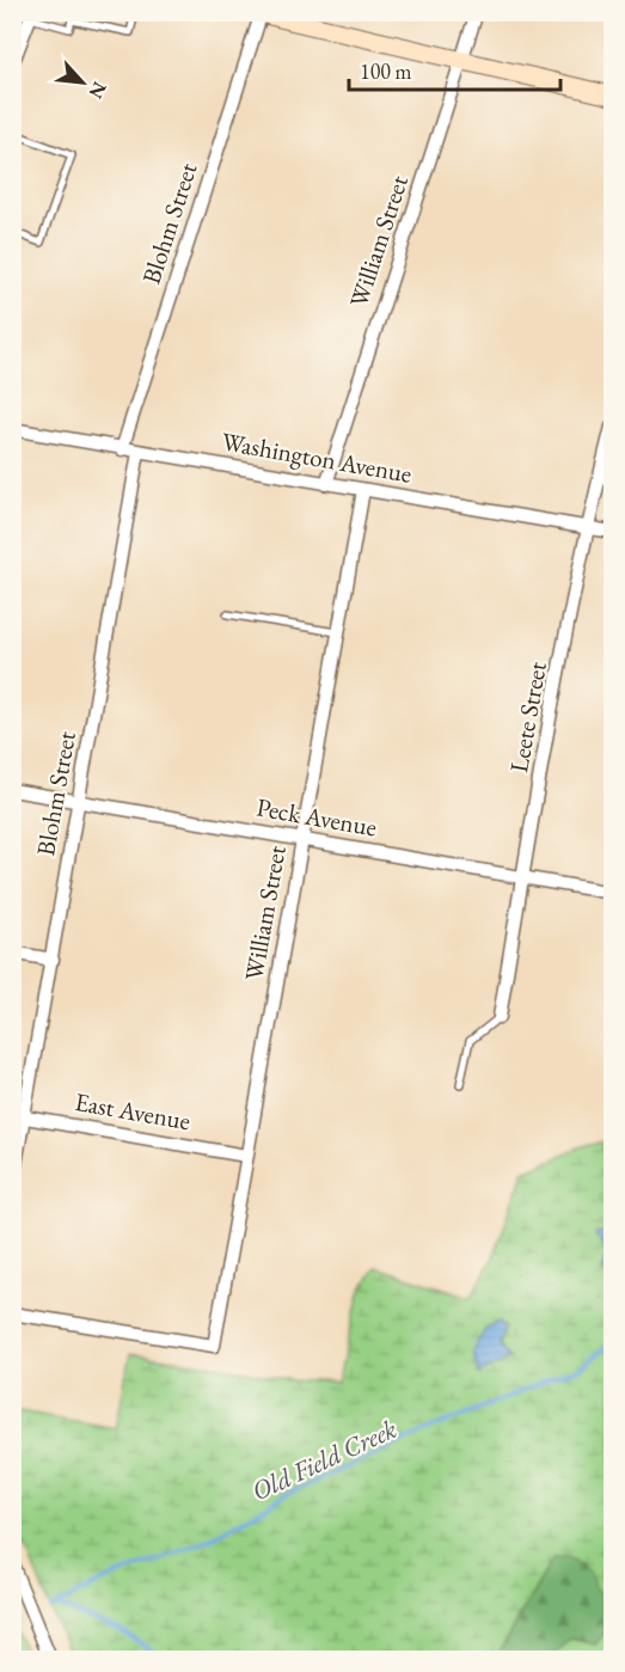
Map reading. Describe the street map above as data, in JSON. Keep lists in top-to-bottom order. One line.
{"streets":{"street":["Blohm Street","William Street","Washington Avenue","Leete Street","Peck Avenue","East Avenue"]},"crossings":[["Blohm Street","Washington Avenue"],["Blohm Street","Peck Avenue"],["Blohm Street","East Avenue"],["William Street","Washington Avenue"],["William Street","Peck Avenue"],["William Street","East Avenue"],["Washington Avenue","Leete Street"],["Leete Street","Peck Avenue"]],"water":["Old Field Creek"],"scale_bar":"100 m","north":"bottom right"}
